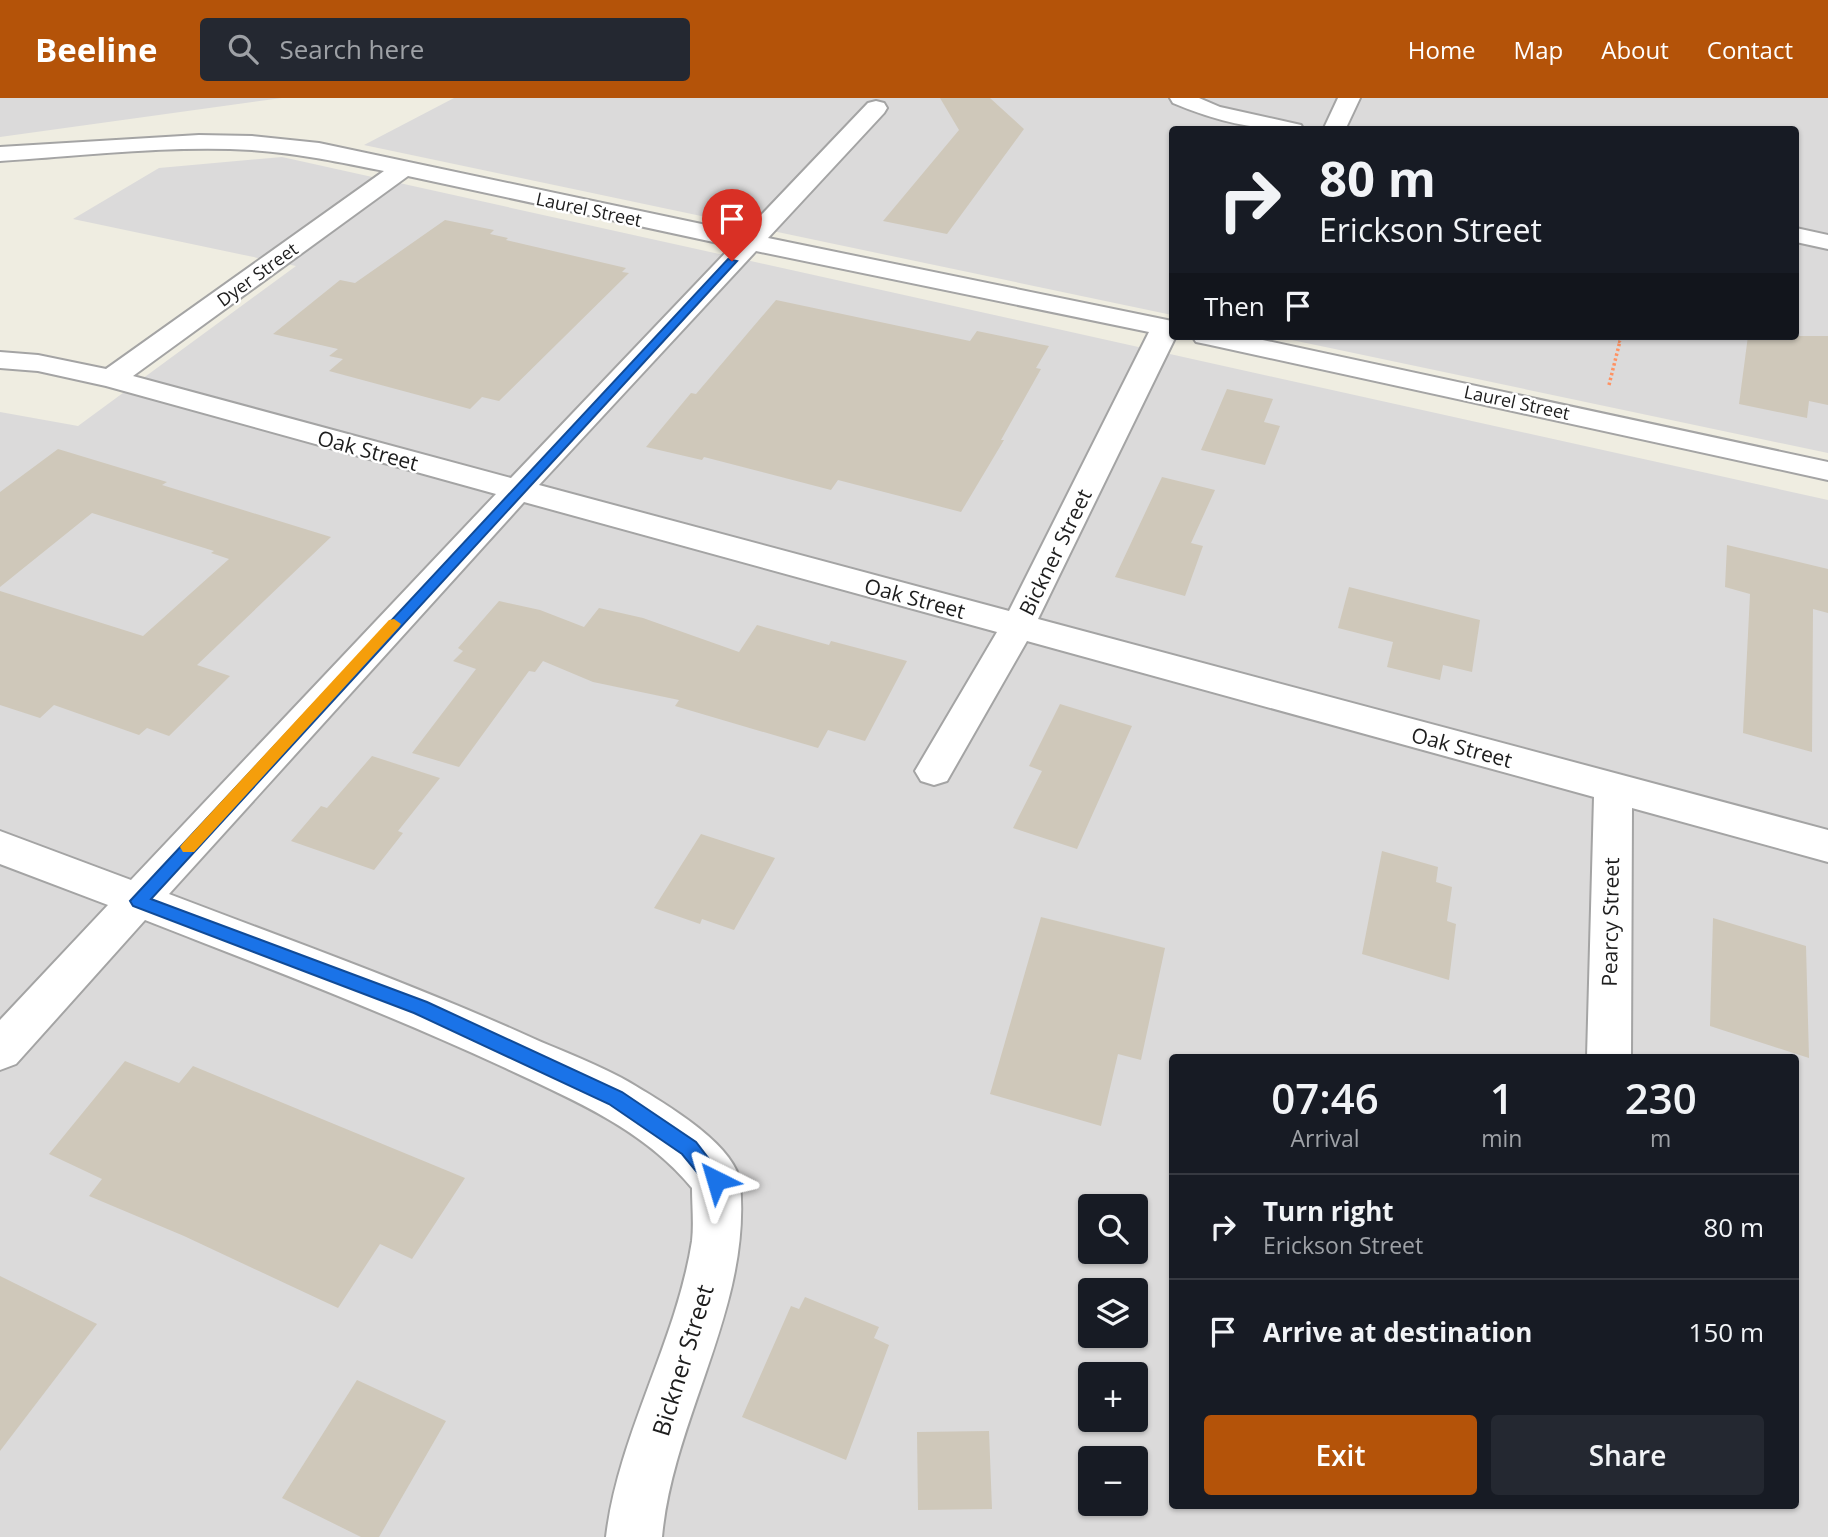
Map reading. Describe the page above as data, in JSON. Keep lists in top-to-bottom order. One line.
{"streets":{"street":["Laurel Street","Dyer Street","Oak Street","Bickner Street","Pearcy Street"]},"crossings":[["Laurel Street","Dyer Street"],["Laurel Street","Bickner Street"],["Dyer Street","Oak Street"],["Oak Street","Bickner Street"],["Oak Street","Pearcy Street"]],"page":{"header":"Beeline","search":"Search here","nav":["Home","Map","About","Contact"],"turn":["80 m","Erickson Street"],"then":"Then","eta":["07:46","Arrival","1","min","230","m"],"list":[{"name":"Turn right","note":"Erickson Street","value":"80 m"},{"name":"Arrive at destination","value":"150 m"}],"map_buttons":["+","−"],"buttons":["Exit","Share"]}}
